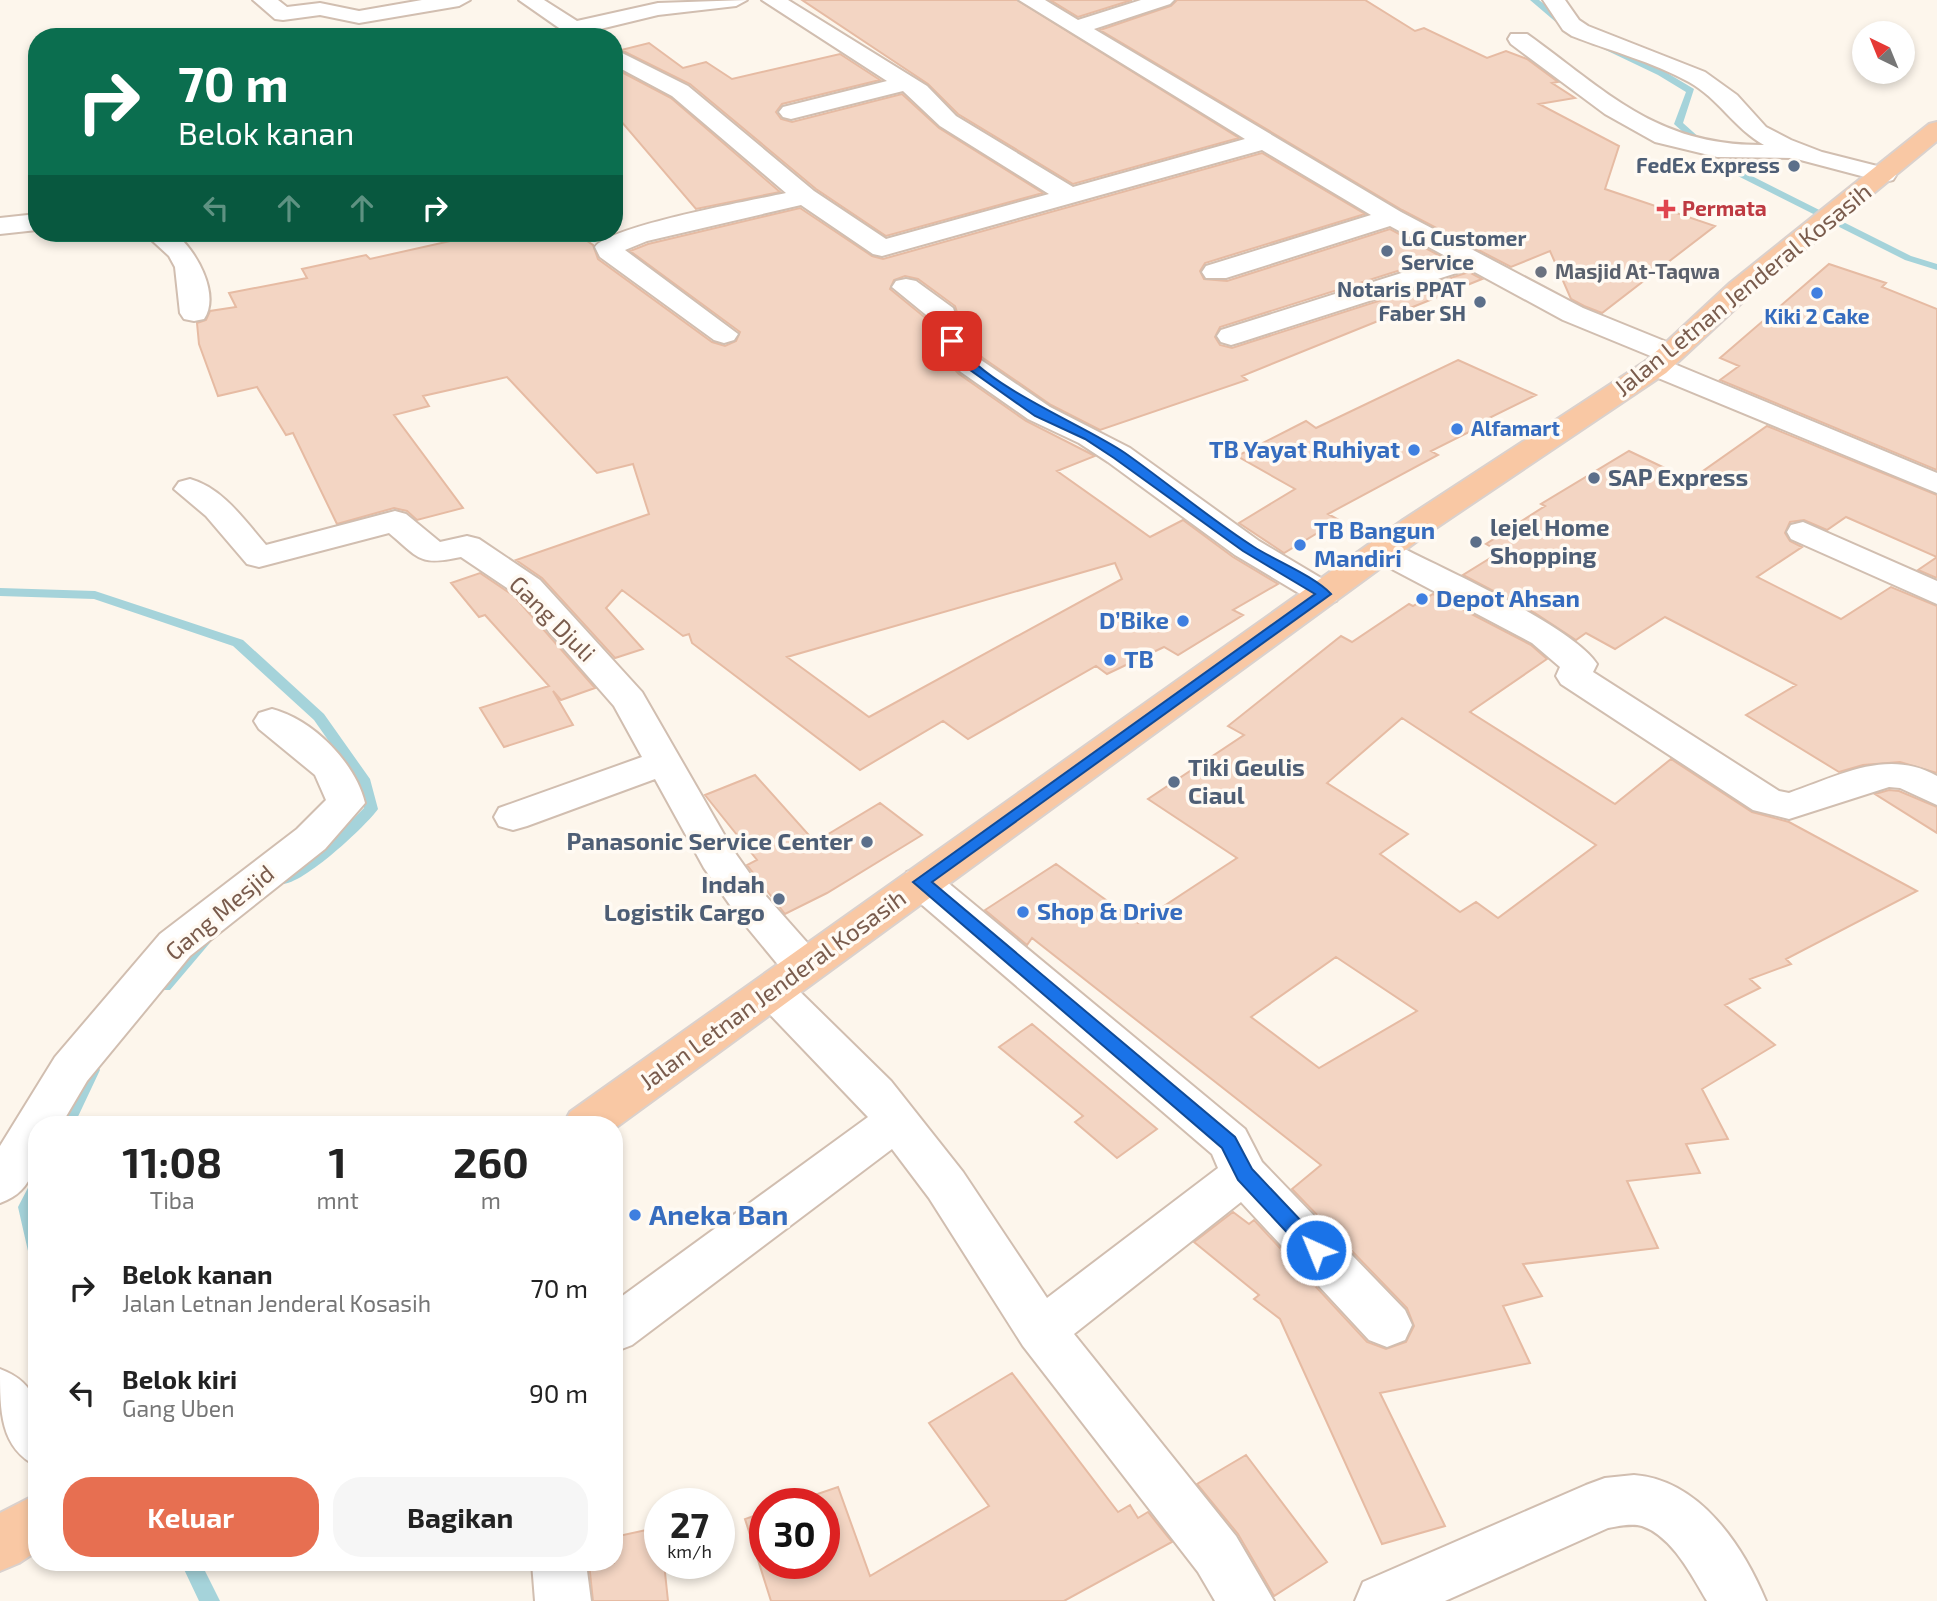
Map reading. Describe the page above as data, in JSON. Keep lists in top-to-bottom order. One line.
{"streets":{"highway":["Jalan Letnan Jenderal Kosasih"],"street":["Gang Djuli","Gang Mesjid"]},"crossings":[["Jalan Letnan Jenderal Kosasih","Gang Djuli"]],"places":{"other":["FedEx Express","LG Customer Service","Masjid At-Taqwa","Kiki 2 Cake","Notaris PPAT Faber SH","Alfamart","TB Yayat Ruhiyat","SAP Express","lejel Home Shopping","TB Bangun Mandiri","Depot Ahsan","D’Bike","TB","Tiki Geulis Ciaul","Panasonic Service Center","Indah Logistik Cargo","Shop & Drive","Aneka Ban"],"health":["Permata"]},"north":"top left","page":{"turn":["70 m","Belok kanan"],"eta":["11:08","Tiba","1","mnt","260","m"],"list":[{"name":"Belok kanan","note":"Jalan Letnan Jenderal Kosasih","value":"70 m"},{"name":"Belok kiri","note":"Gang Uben","value":"90 m"}],"buttons":["Keluar","Bagikan"],"speed":"27 km/h","limit":"30"}}
